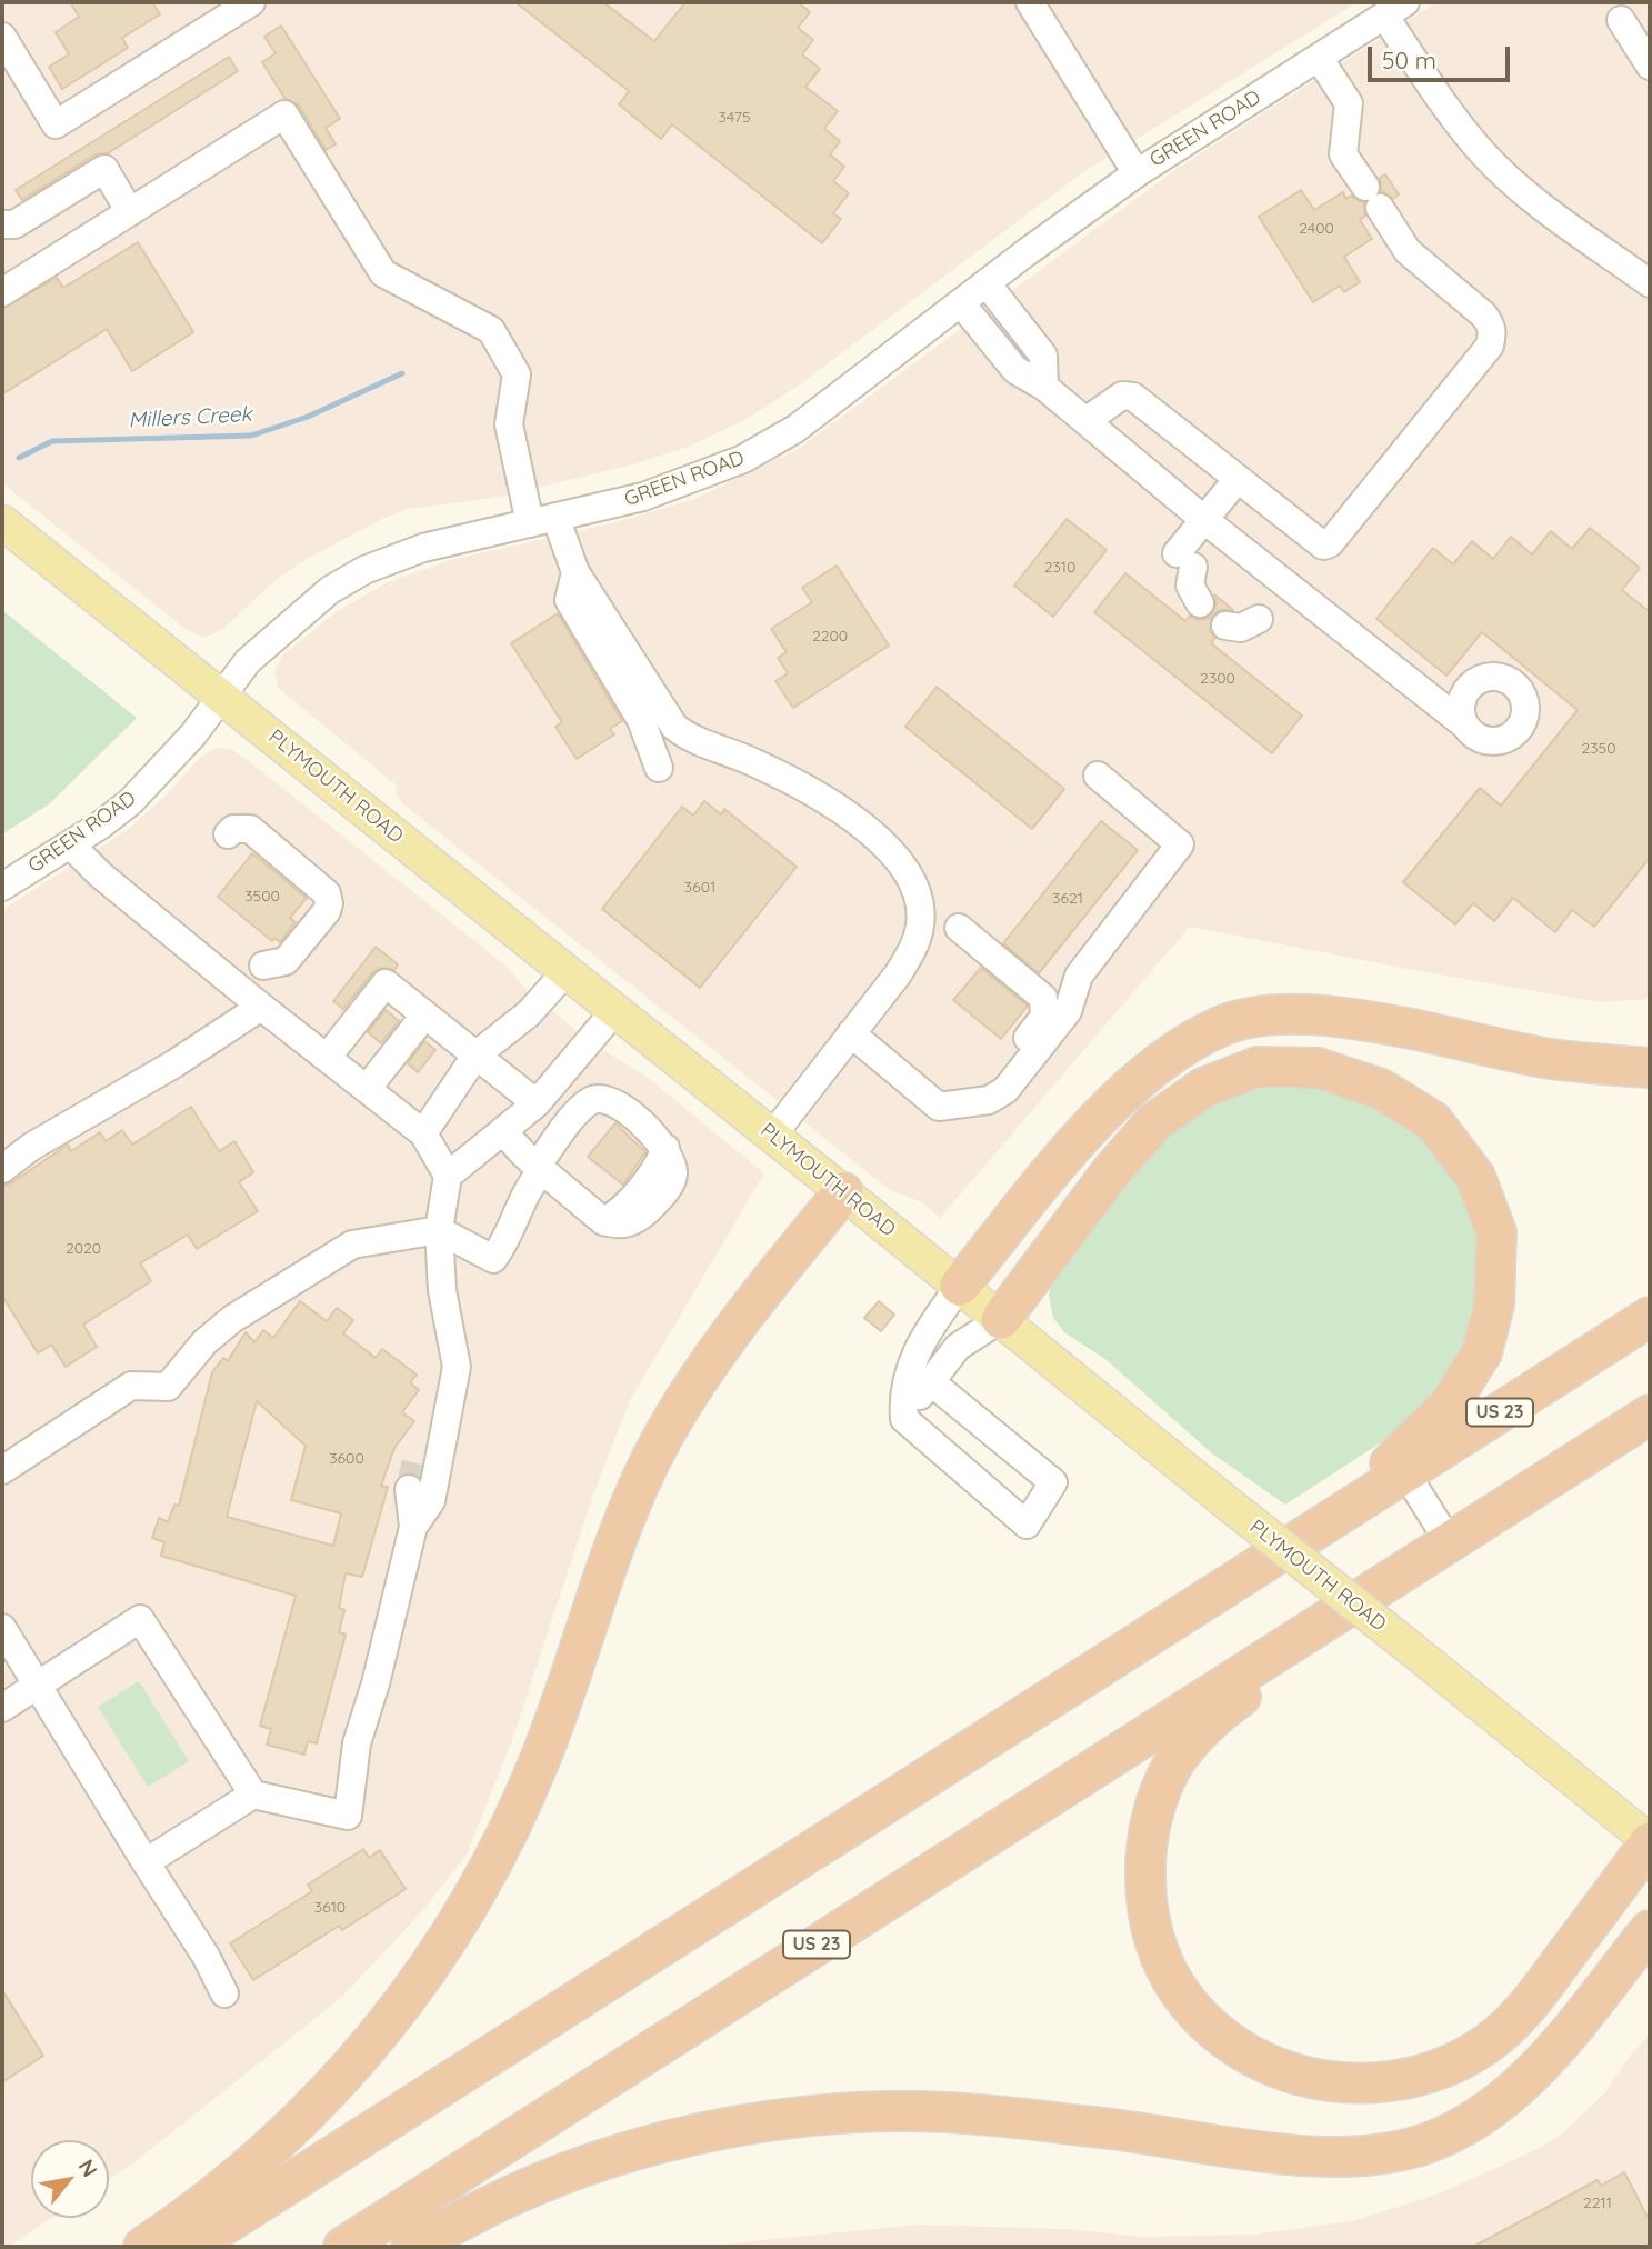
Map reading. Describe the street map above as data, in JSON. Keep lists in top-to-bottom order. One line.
{"streets":{"highway":["US 23"],"main road":["PLYMOUTH ROAD"],"street":["GREEN ROAD"]},"crossings":[["GREEN ROAD","PLYMOUTH ROAD"]],"water":["Millers Creek"],"house_numbers":["3475","2400","2310","2200","2300","2350","3601","3500","3621","2020","3600","3610","2211"],"scale_bar":"50 m","north":"top right"}
